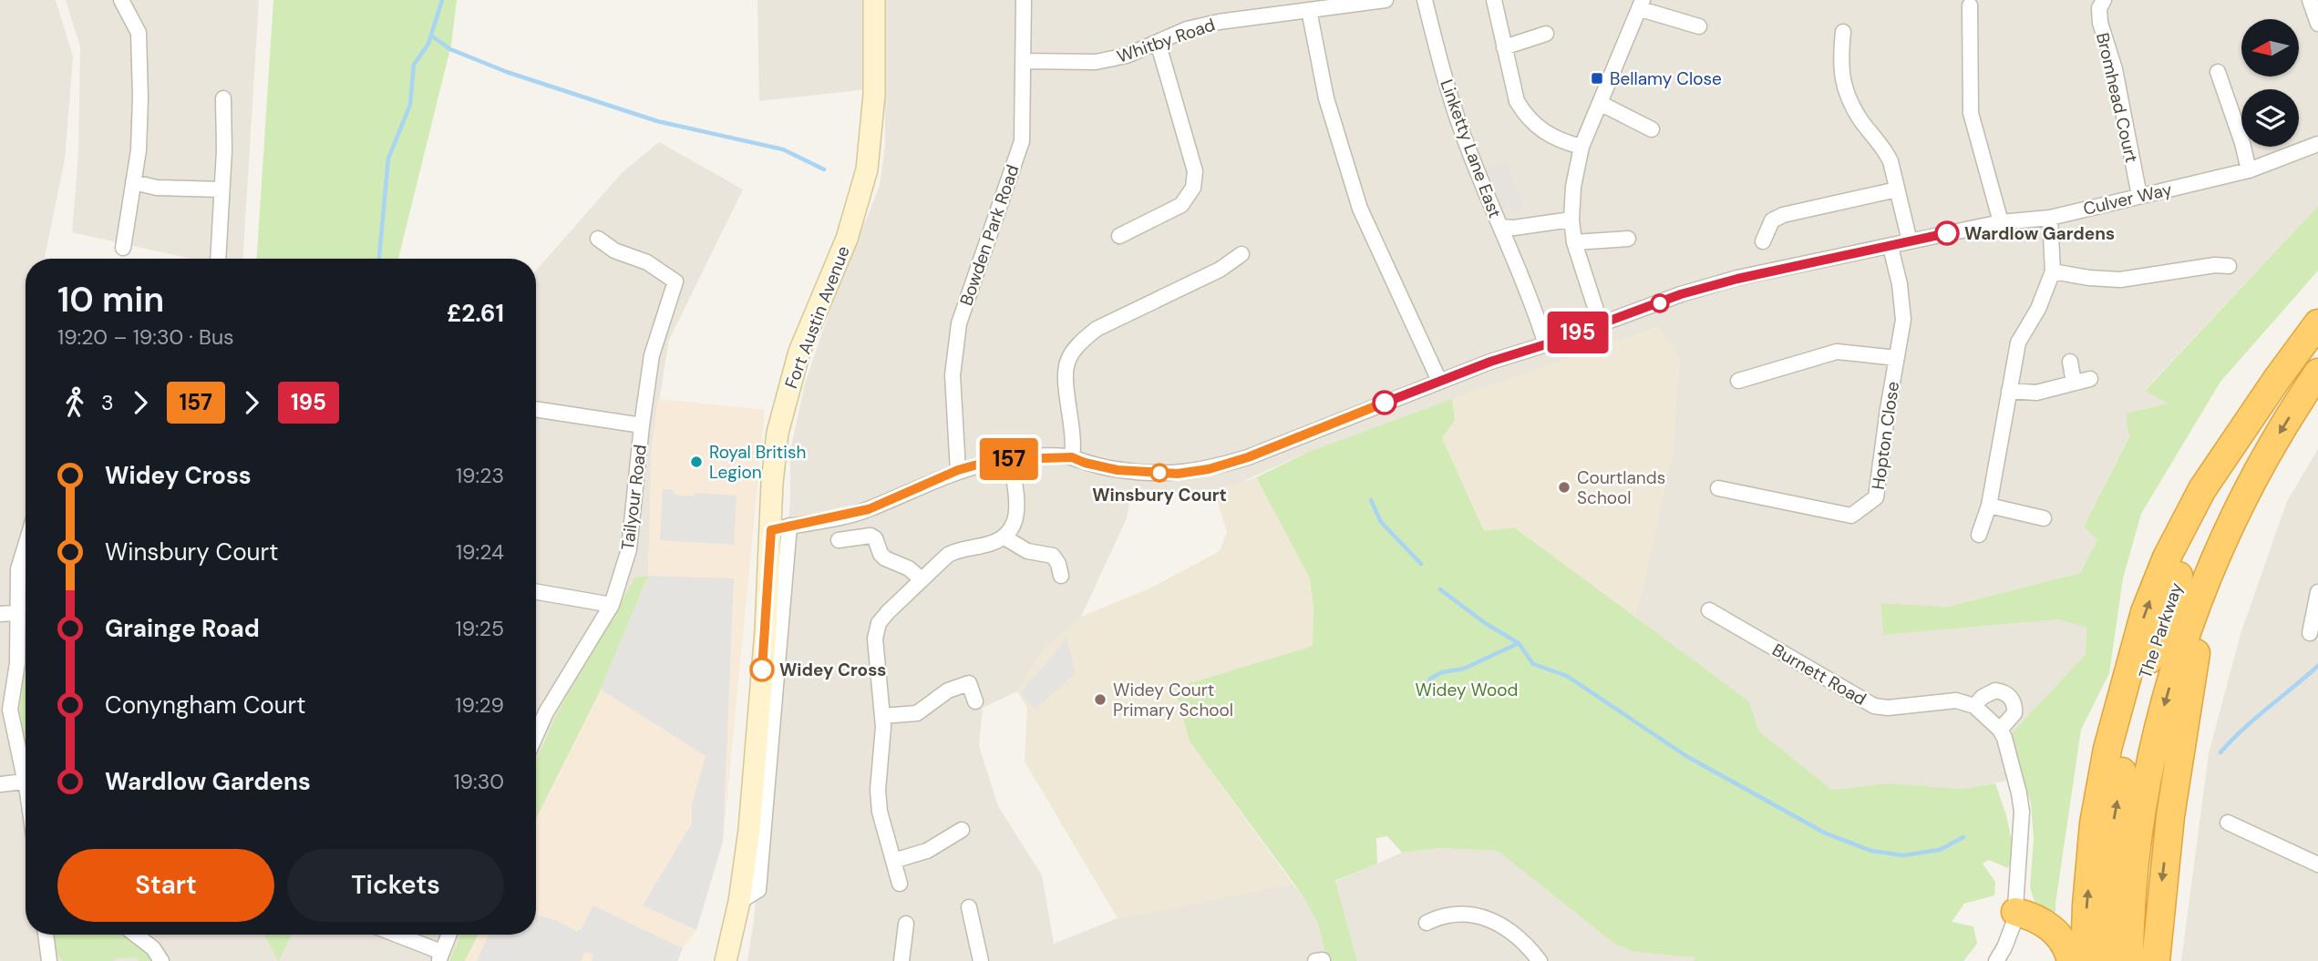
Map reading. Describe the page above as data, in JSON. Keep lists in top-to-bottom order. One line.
{"streets":{"highway":["The Parkway"],"main road":["Fort Austin Avenue"],"street":["Whitby Road","Bromhead Court","Linketty Lane East","Culver Way","Bowden Park Road","Hopton Close","Tailyour Road","Burnett Road"]},"crossings":[["Whitby Road","Bowden Park Road"],["Bromhead Court","Culver Way"],["Culver Way","Bowden Park Road"],["Culver Way","Fort Austin Avenue"],["Culver Way","Hopton Close"]],"parks":["Widey Wood"],"places":{"transit":["Bellamy Close"],"other":["Wardlow Gardens","Royal British Legion","Winsbury Court","Courtlands School","Widey Cross","Widey Court Primary School"]},"lines":["bus line 195","bus line 157"],"north":"left","page":{"on_map":["157","195"],"heading":["10 min","19:20 – 19:30 · Bus","£2.61"],"legs":["3","157","195"],"list":[{"name":"Widey Cross","value":"19:23"},{"name":"Winsbury Court","value":"19:24"},{"name":"Grainge Road","value":"19:25"},{"name":"Conyngham Court","value":"19:29"},{"name":"Wardlow Gardens","value":"19:30"}],"buttons":["Start","Tickets"]}}
